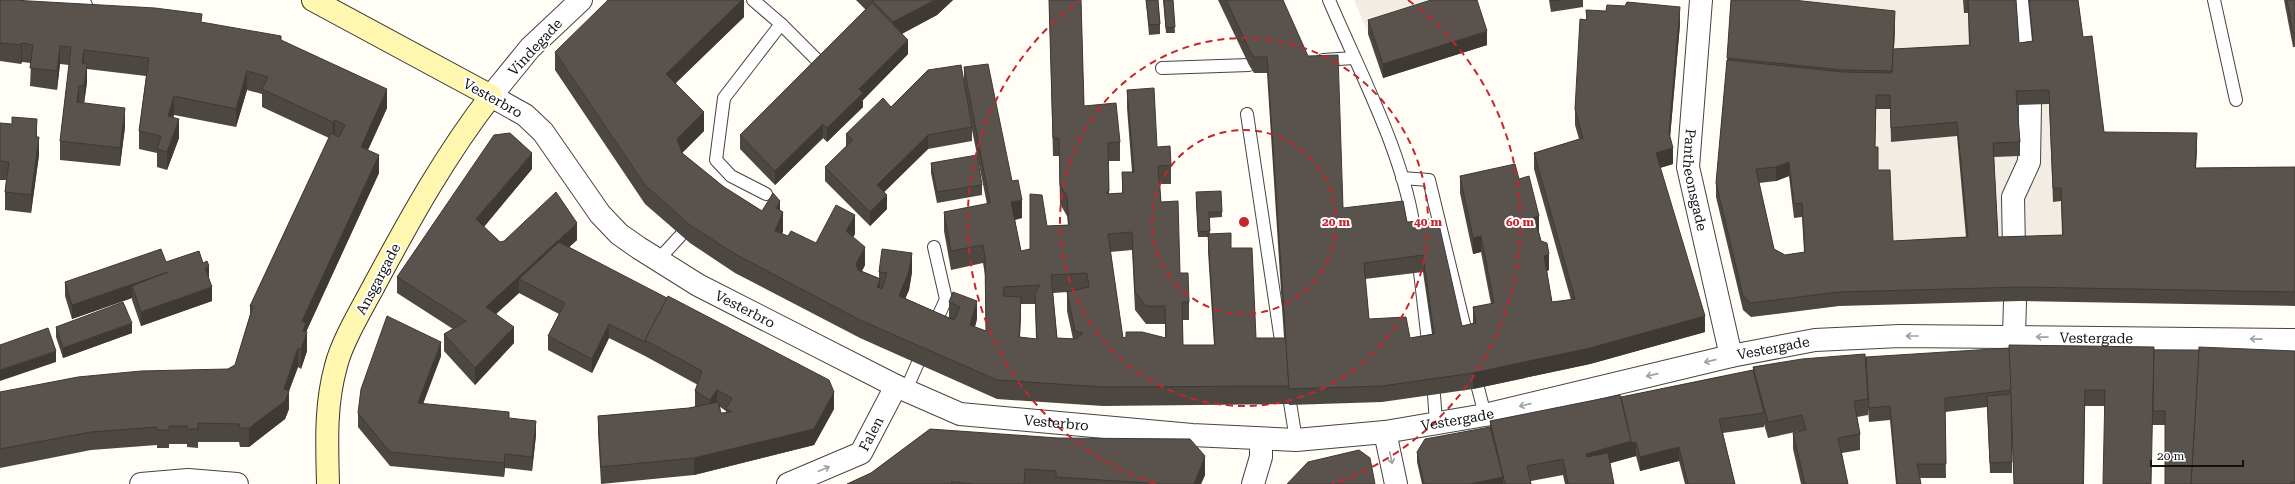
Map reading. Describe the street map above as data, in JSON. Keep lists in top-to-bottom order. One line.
{"streets":{"main road":["Vesterbro","Ansgargade"],"street":["Vindegade","Pantheonsgade","Vestergade","Falen"]},"crossings":[["Vindegade","Vesterbro"],["Vindegade","Ansgargade"],["Vesterbro","Ansgargade"],["Vesterbro","Vestergade"],["Vesterbro","Falen"],["Pantheonsgade","Vestergade"]],"one_way":["Vestergade","Falen"],"scale_bar":"20 m","rings":["20 m","40 m","60 m"]}
